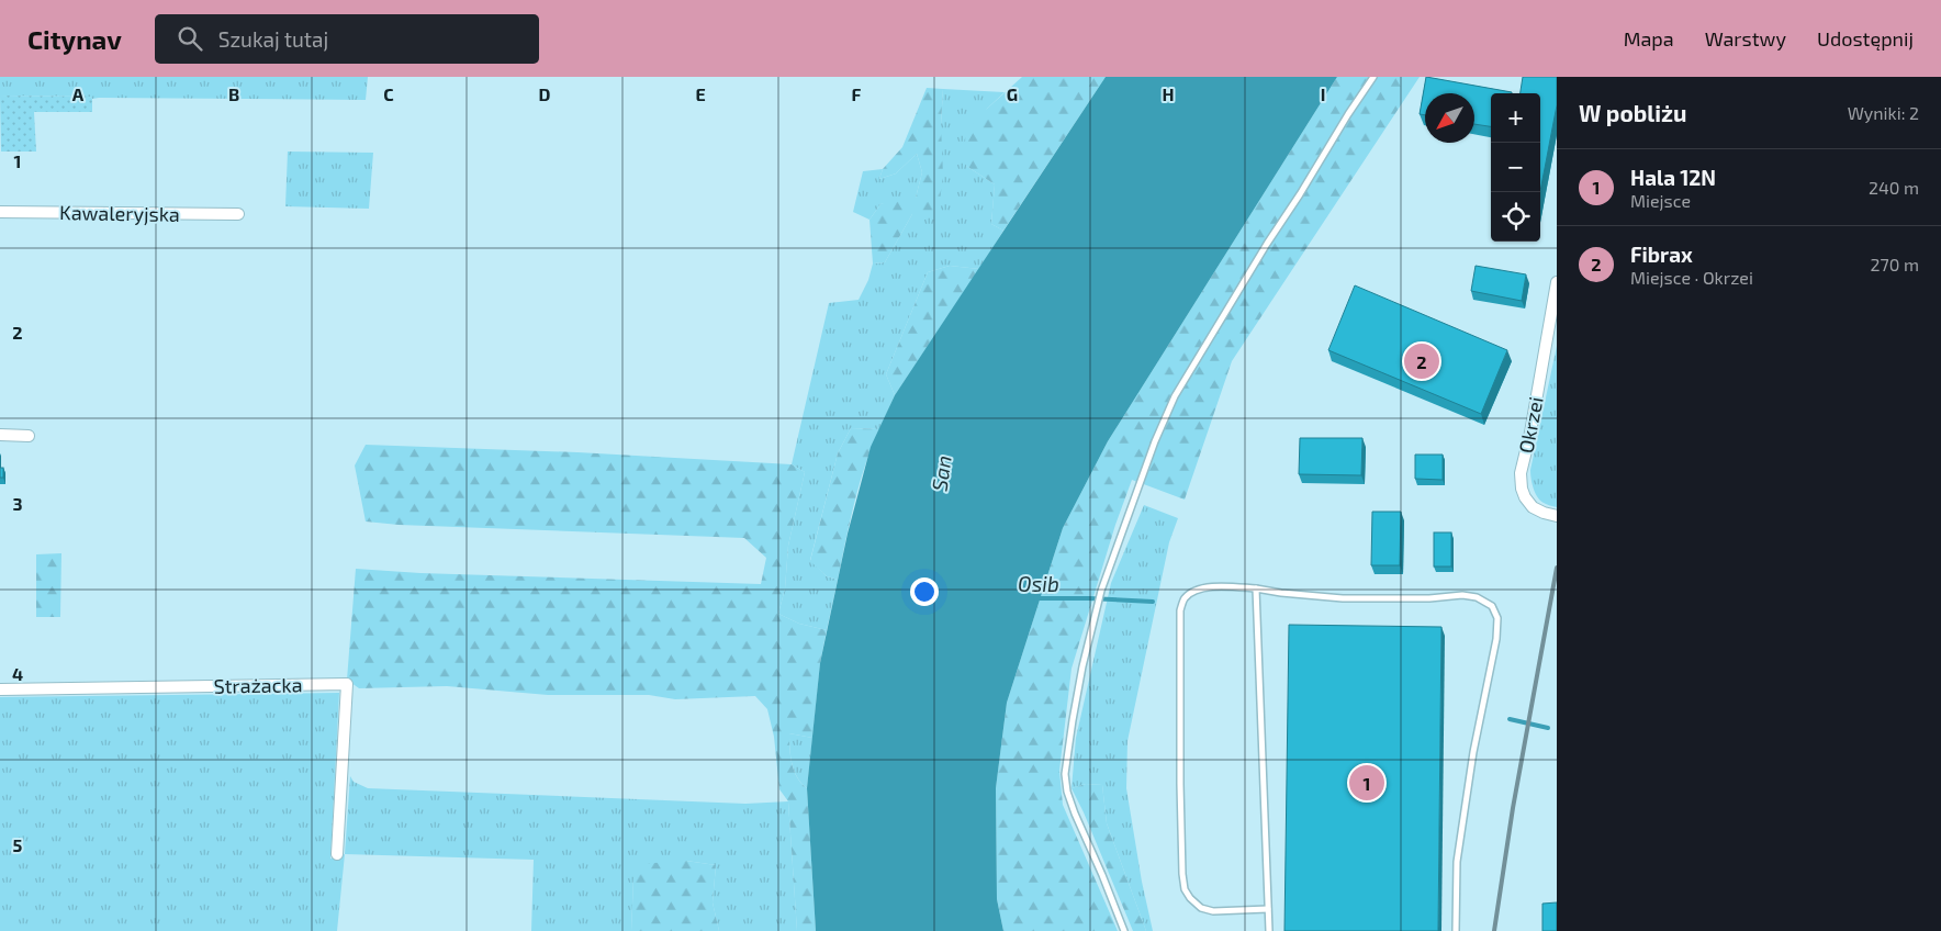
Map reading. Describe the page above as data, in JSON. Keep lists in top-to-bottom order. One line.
{"streets":{"street":["Kawaleryjska","Okrzei","Strażacka"]},"water":["San","Osib"],"north":"bottom left","page":{"header":"Citynav","search":"Szukaj tutaj","nav":["Mapa","Warstwy","Udostępnij"],"heading":["W pobliżu","Wyniki: 2"],"map_buttons":["+","−"],"list":[{"mark":"1","name":"Hala 12N","note":"Miejsce","value":"240 m"},{"mark":"2","name":"Fibrax","note":"Miejsce · Okrzei","value":"270 m"}],"pins":["2","1"]},"grid":{"columns":["A","B","C","D","E","F","G","H","I"],"rows":["1","2","3","4","5"]}}
